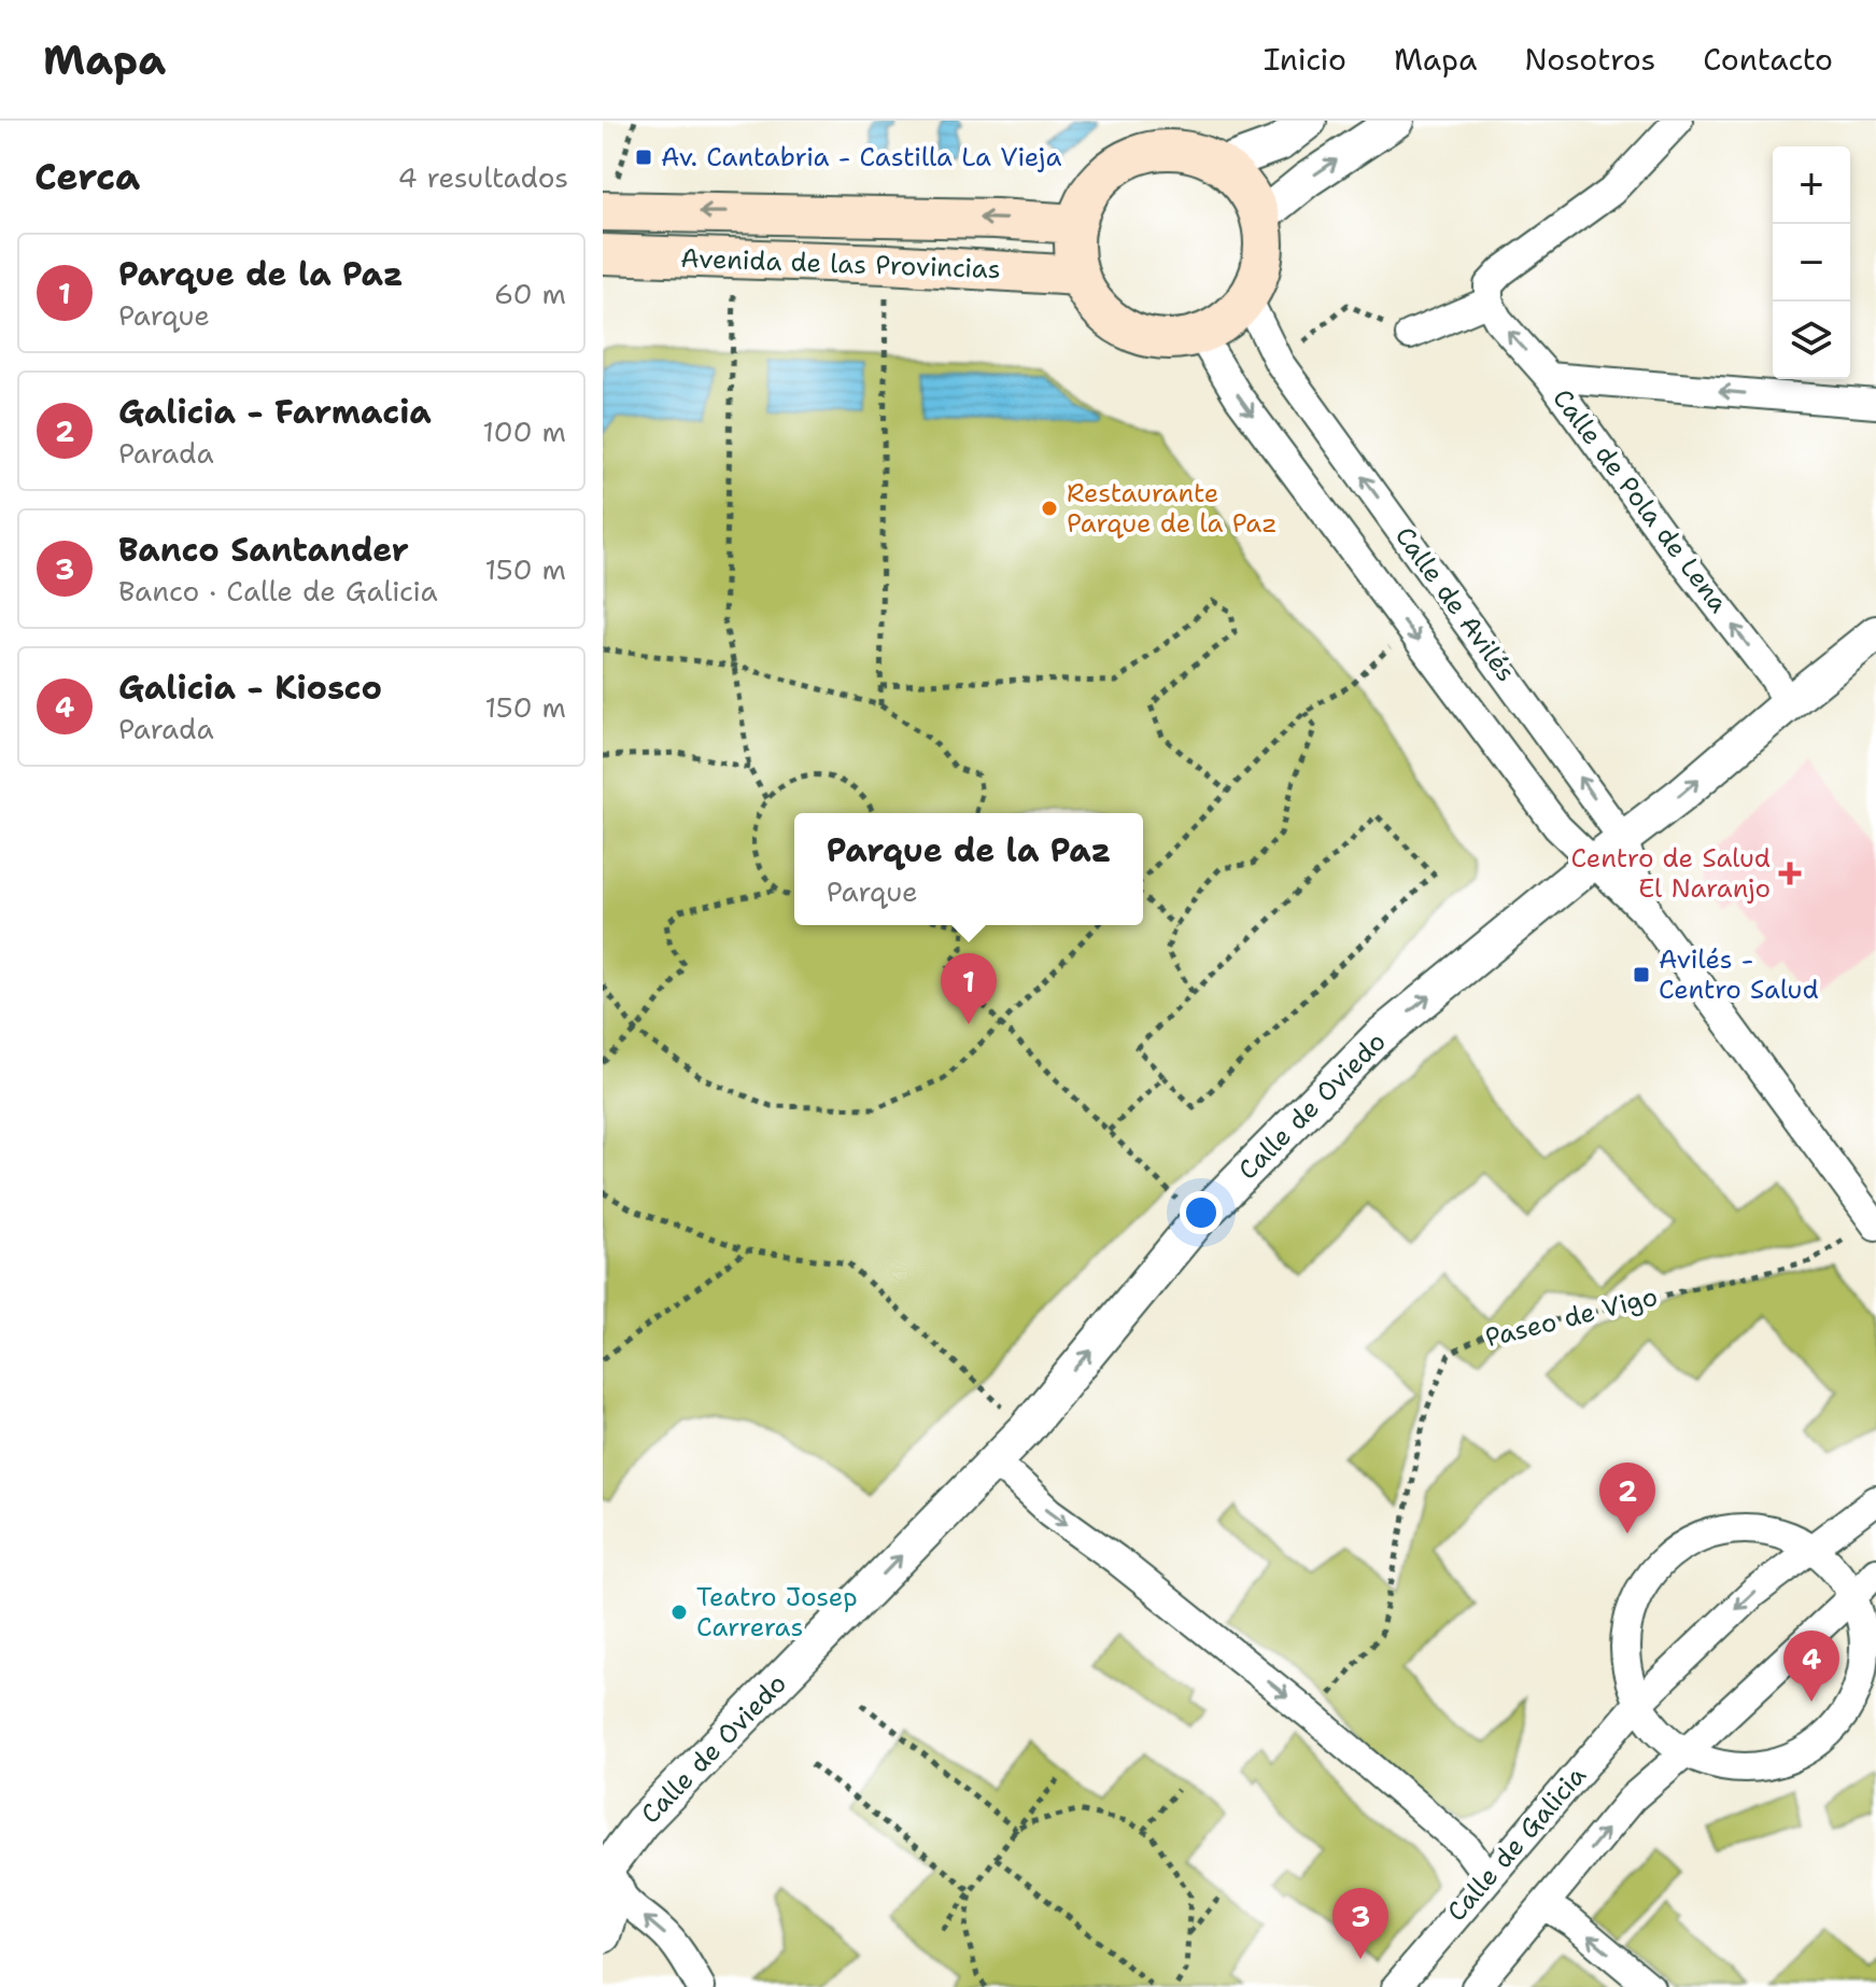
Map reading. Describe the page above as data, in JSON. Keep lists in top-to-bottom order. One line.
{"streets":{"main road":["Avenida de las Provincias"],"street":["Calle de Pola de Lena","Calle de Avilés","Calle de Oviedo","Calle de Galicia"],"path":["Paseo de Vigo"]},"crossings":[["Avenida de las Provincias","Calle de Avilés"],["Calle de Pola de Lena","Calle de Oviedo"],["Calle de Avilés","Calle de Oviedo"],["Calle de Avilés","Paseo de Vigo"]],"one_way":["Calle de Pola de Lena","Calle de Oviedo"],"places":{"transit":["Av. Cantabria - Castilla La Vieja","Avilés - Centro Salud"],"other":["Restaurante Parque de la Paz","Teatro Josep Carreras"],"health":["Centro de Salud El Naranjo"]},"page":{"header":"Mapa","nav":["Inicio","Mapa","Nosotros","Contacto"],"heading":["Cerca","4 resultados"],"map_buttons":["+","−"],"list":[{"mark":"1","name":"Parque de la Paz","note":"Parque","value":"60 m"},{"mark":"2","name":"Galicia - Farmacia","note":"Parada","value":"100 m"},{"mark":"3","name":"Banco Santander","note":"Banco · Calle de Galicia","value":"150 m"},{"mark":"4","name":"Galicia - Kiosco","note":"Parada","value":"150 m"}],"popup":["Parque de la Paz","Parque"],"pins":["1","2","4","3"]}}
